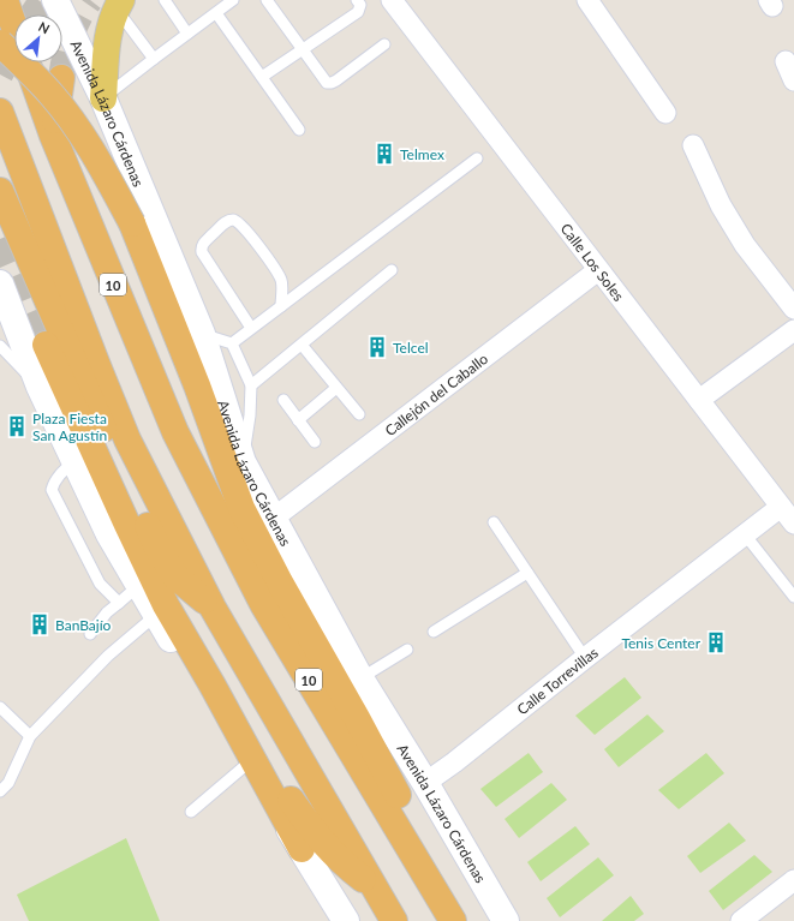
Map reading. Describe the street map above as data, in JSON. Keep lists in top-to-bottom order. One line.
{"streets":{"highway":["10"],"street":["Avenida Lázaro Cárdenas","Calle Los Soles","Callejón del Caballo","Calle Torrevillas"]},"crossings":[["Avenida Lázaro Cárdenas","Callejón del Caballo"],["Avenida Lázaro Cárdenas","Calle Torrevillas"],["Calle Los Soles","Callejón del Caballo"],["Calle Los Soles","Calle Torrevillas"]],"places":{"building":["Telmex","Telcel","Plaza Fiesta San Agustín","BanBajío","Tenis Center"]},"north":"top right"}
